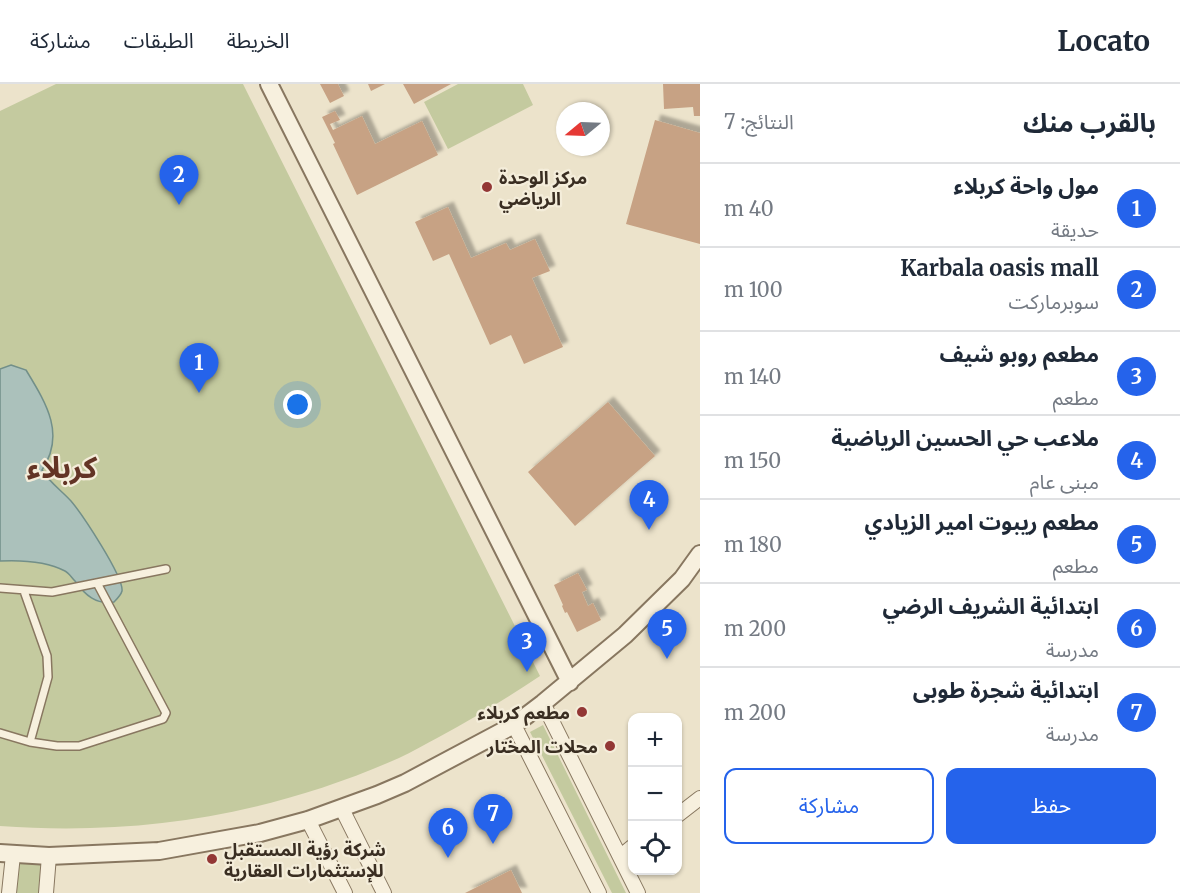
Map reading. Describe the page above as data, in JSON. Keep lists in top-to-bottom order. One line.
{"districts":["كربلاء"],"places":["مركز الوحدة الرياضي","مطعم كربلاء","محلات المختار","شركة رؤية المستقبل للإستثمارات العقارية"],"north":"left","page":{"header":"Locato","nav":["الخريطة","الطبقات","مشاركة"],"heading":["بالقرب منك","النتائج: 7"],"pins":["2","1","4","5","3","7","6"],"list":[{"mark":"1","name":"مول واحة كربلاء","note":"حديقة","value":"40 m"},{"mark":"2","name":"Karbala oasis mall","note":"سوبرماركت","value":"100 m"},{"mark":"3","name":"مطعم روبو شيف","note":"مطعم","value":"140 m"},{"mark":"4","name":"ملاعب حي الحسين الرياضية","note":"مبنى عام","value":"150 m"},{"mark":"5","name":"مطعم ريبوت امير الزيادي","note":"مطعم","value":"180 m"},{"mark":"6","name":"ابتدائية الشريف الرضي","note":"مدرسة","value":"200 m"},{"mark":"7","name":"ابتدائية شجرة طوبى","note":"مدرسة","value":"200 m"}],"map_buttons":["+","−"],"buttons":["حفظ","مشاركة"]}}
